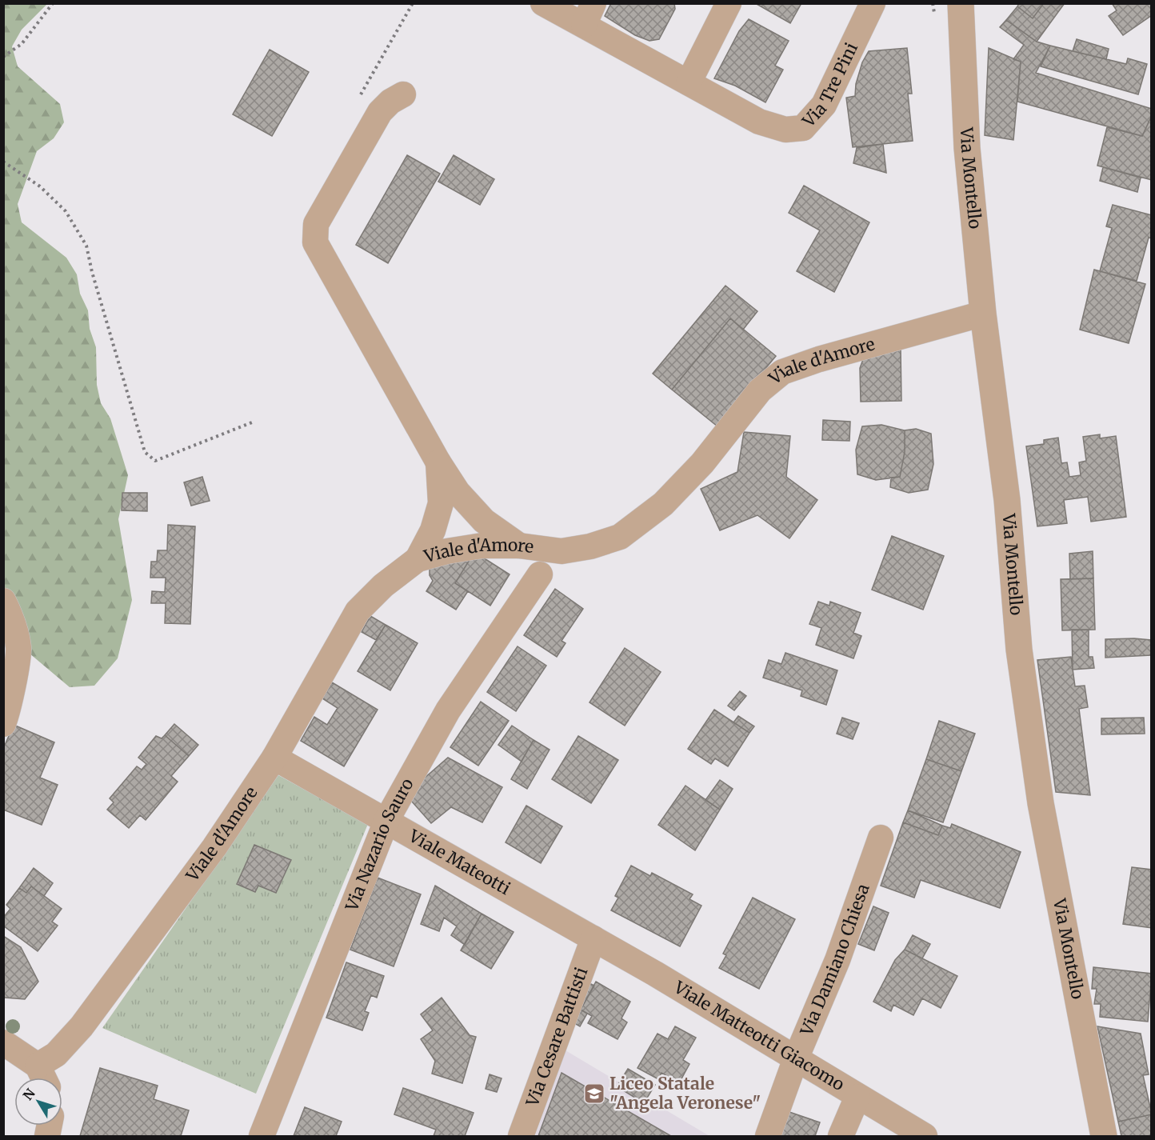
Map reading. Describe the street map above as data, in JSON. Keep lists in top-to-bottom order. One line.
{"streets":{"street":["Via Tre Pini","Via Montello","Viale d'Amore","Via Nazario Sauro","Viale Mateotti","Via Damiano Chiesa","Via Cesare Battisti","Viale Matteotti Giacomo"]},"crossings":[["Via Montello","Viale d'Amore"],["Viale d'Amore","Viale Mateotti"],["Via Nazario Sauro","Viale Mateotti"],["Viale Mateotti","Via Cesare Battisti"],["Viale Mateotti","Viale Matteotti Giacomo"],["Via Damiano Chiesa","Viale Matteotti Giacomo"],["Via Cesare Battisti","Viale Matteotti Giacomo"]],"places":{"school or university":["Liceo Statale \"Angela Veronese\""]},"north":"top left"}
